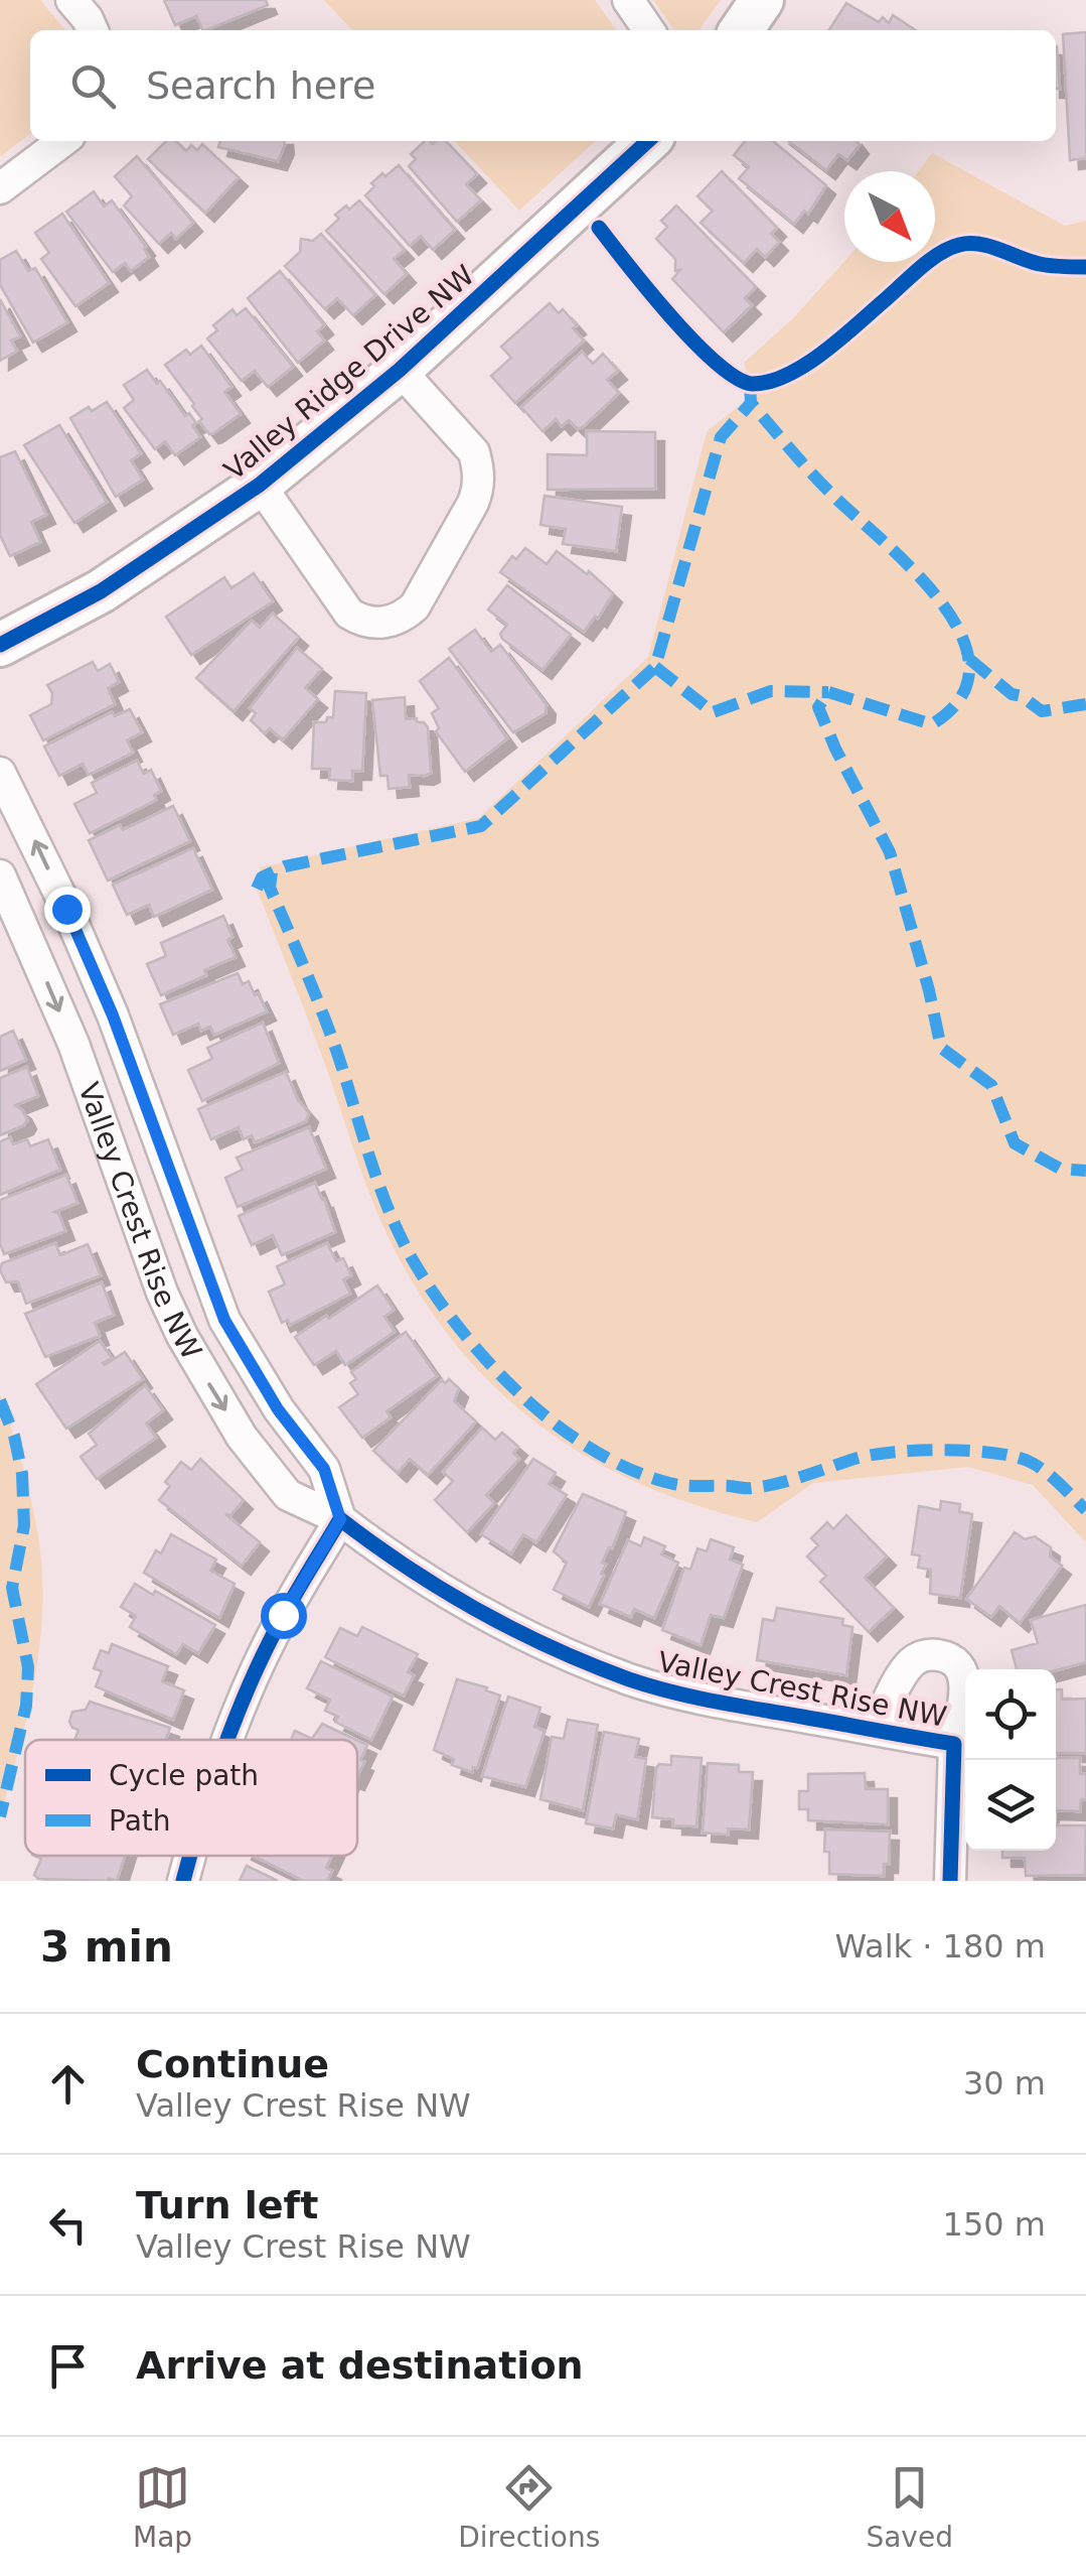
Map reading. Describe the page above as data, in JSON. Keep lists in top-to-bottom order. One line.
{"streets":{"street":["Valley Ridge Drive NW","Valley Crest Rise NW"]},"legend":["Cycle path","Path"],"north":"bottom right","page":{"search":"Search here","heading":["3 min","Walk · 180 m"],"list":[["Continue","Valley Crest Rise NW","30 m"],["Turn left","Valley Crest Rise NW","150 m"],"Arrive at destination"],"nav":["Map","Directions","Saved"]}}
